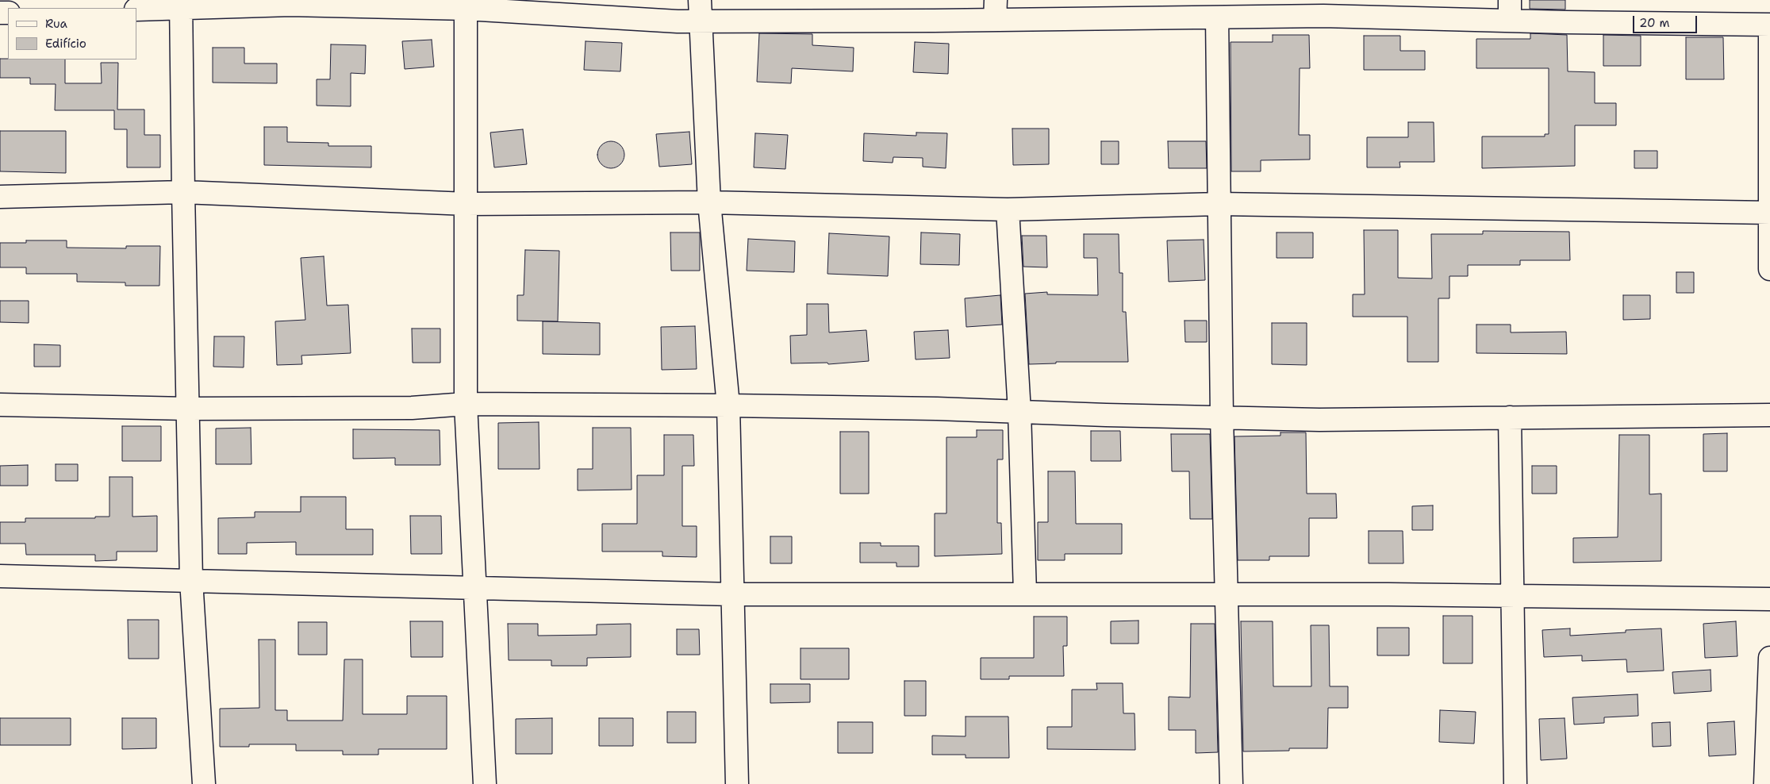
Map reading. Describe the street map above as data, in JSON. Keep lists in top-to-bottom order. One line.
{"legend":["Rua","Edifício"],"scale_bar":"20 m"}
